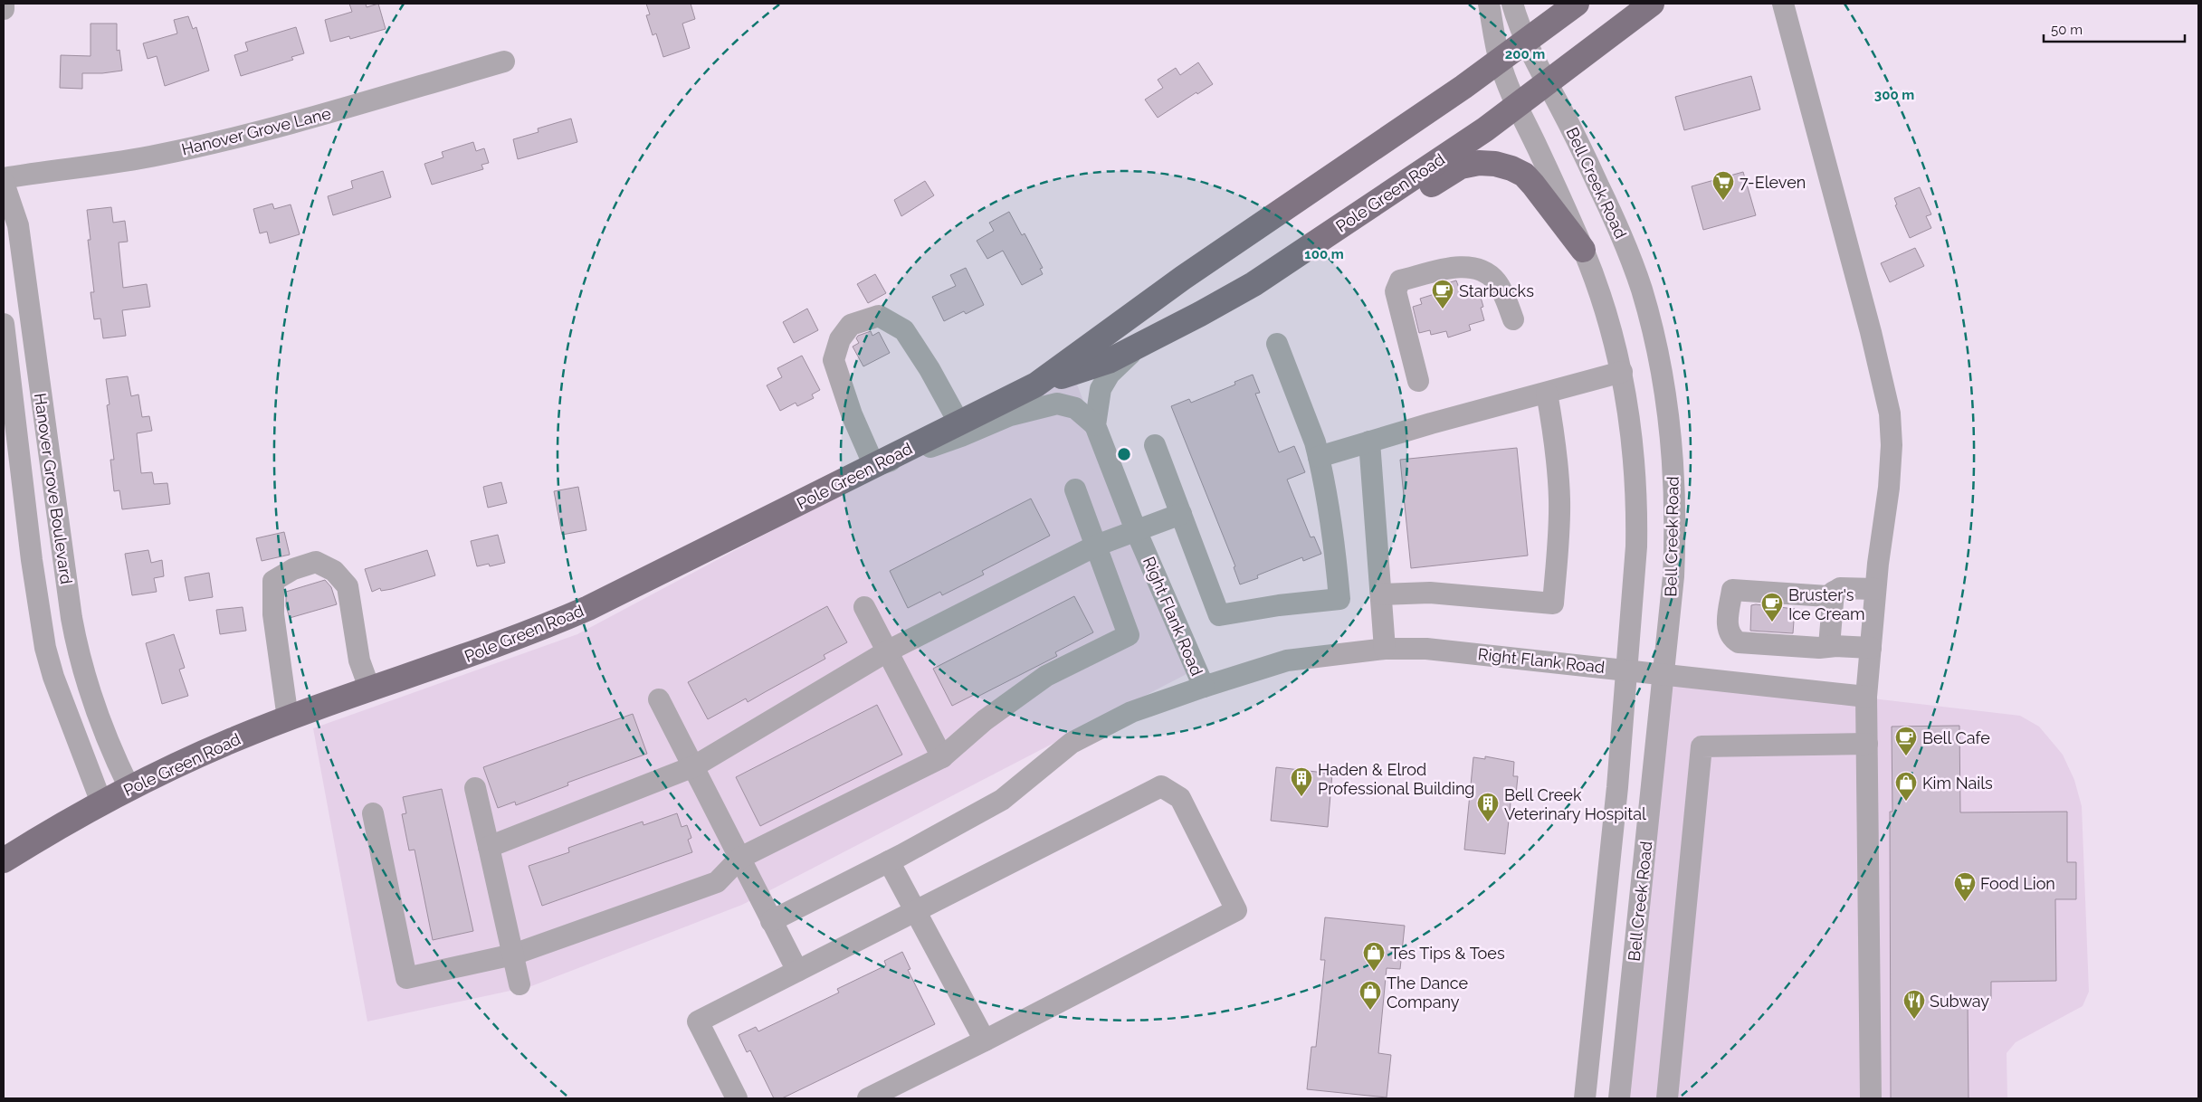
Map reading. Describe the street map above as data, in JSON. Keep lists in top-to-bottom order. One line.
{"streets":{"main road":["Pole Green Road"],"street":["Hanover Grove Lane","Bell Creek Road","Hanover Grove Boulevard","Right Flank Road"]},"crossings":[["Bell Creek Road","Pole Green Road"],["Bell Creek Road","Right Flank Road"],["Pole Green Road","Hanover Grove Boulevard"]],"places":{"supermarket":["7-Eleven","Food Lion"],"cafe":["Starbucks","Bruster's Ice Cream","Bell Cafe"],"building":["Haden & Elrod Professional Building","Bell Creek Veterinary Hospital"],"shop":["Kim Nails","Tes Tips & Toes","The Dance Company"],"restaurant":["Subway"]},"scale_bar":"50 m","rings":["200 m","300 m","100 m"]}
